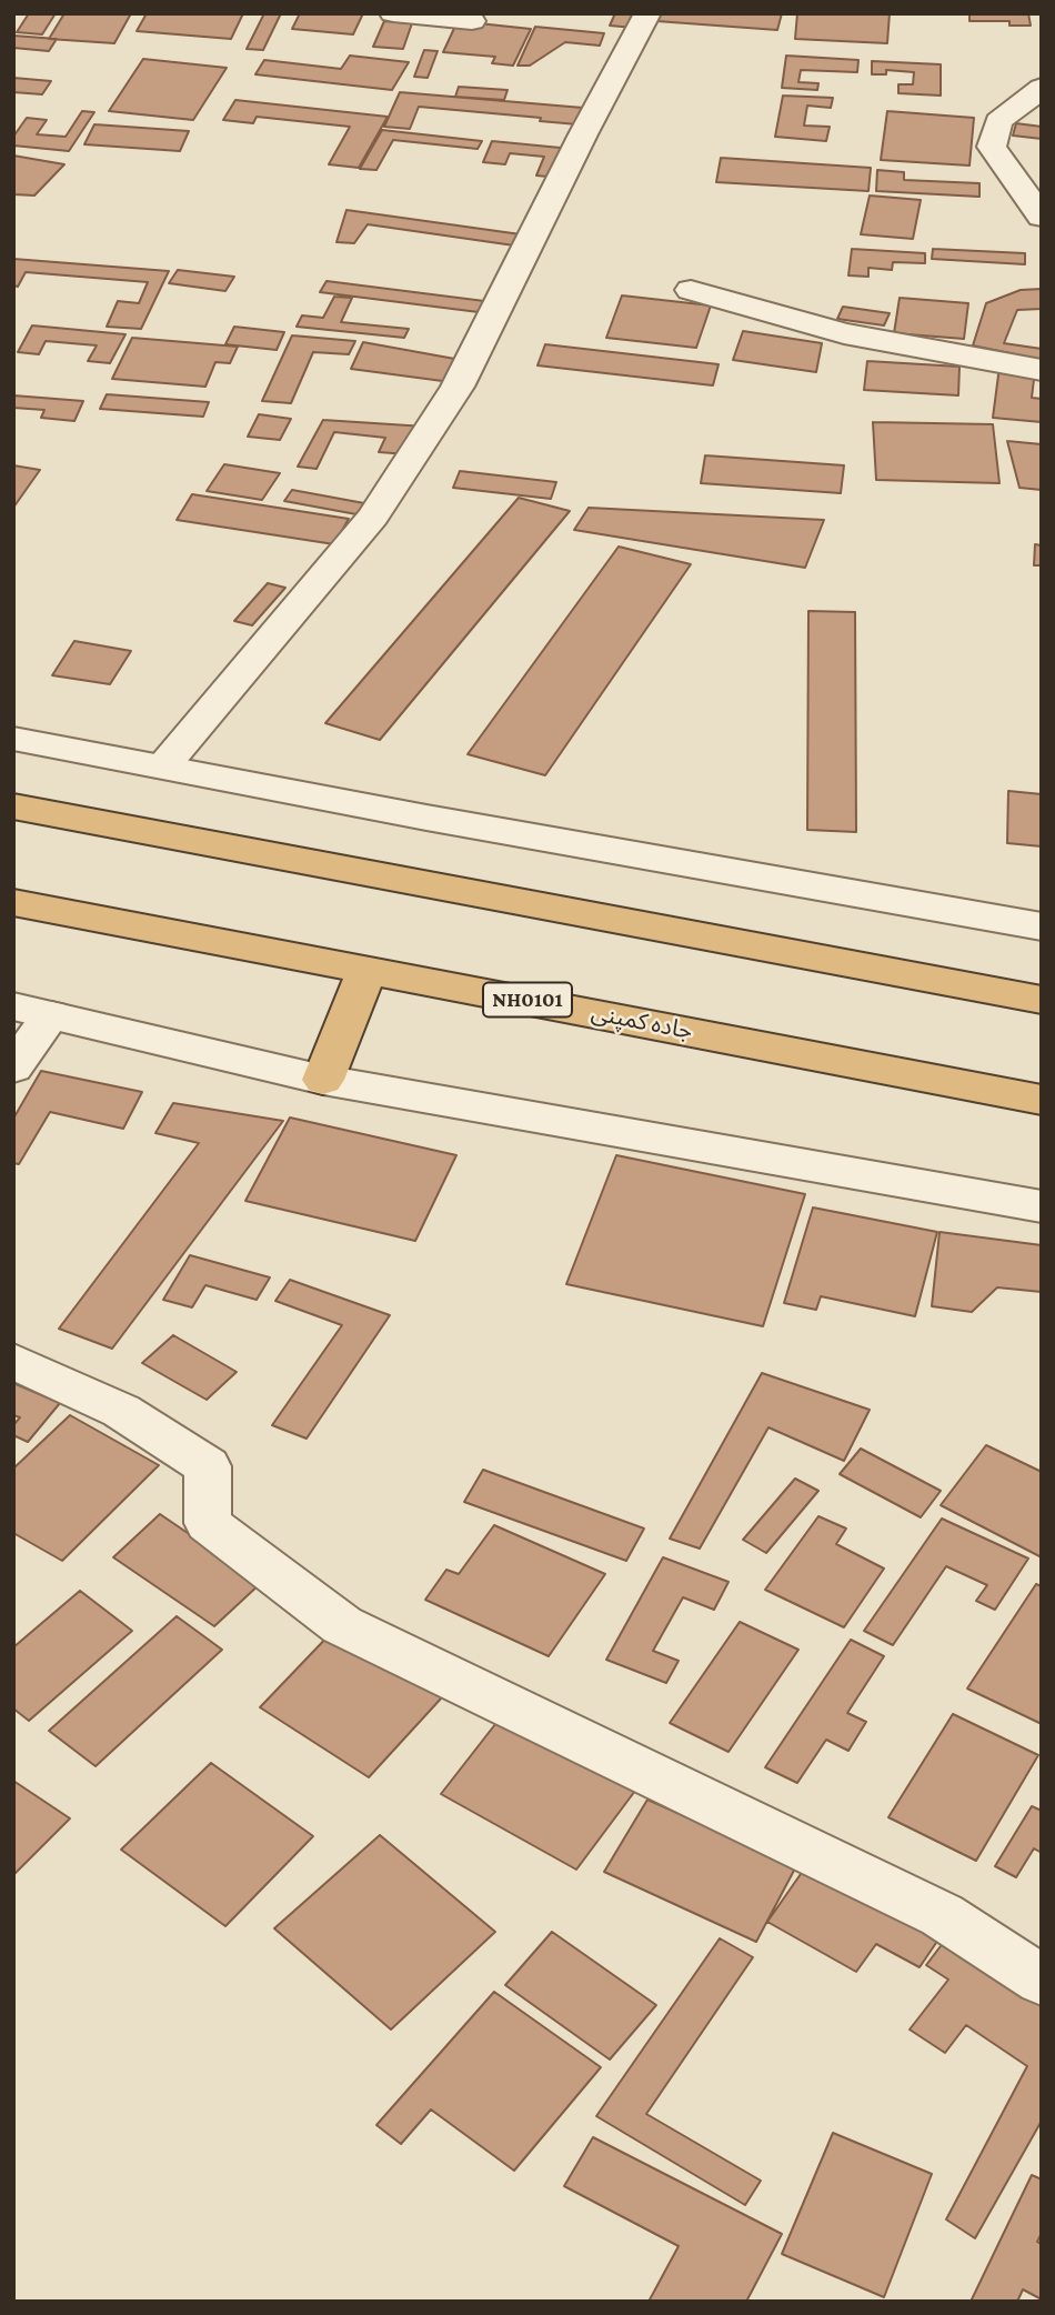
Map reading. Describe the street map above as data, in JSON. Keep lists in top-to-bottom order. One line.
{"streets":{"highway":["NH0101","جاده کمپنی"]}}
